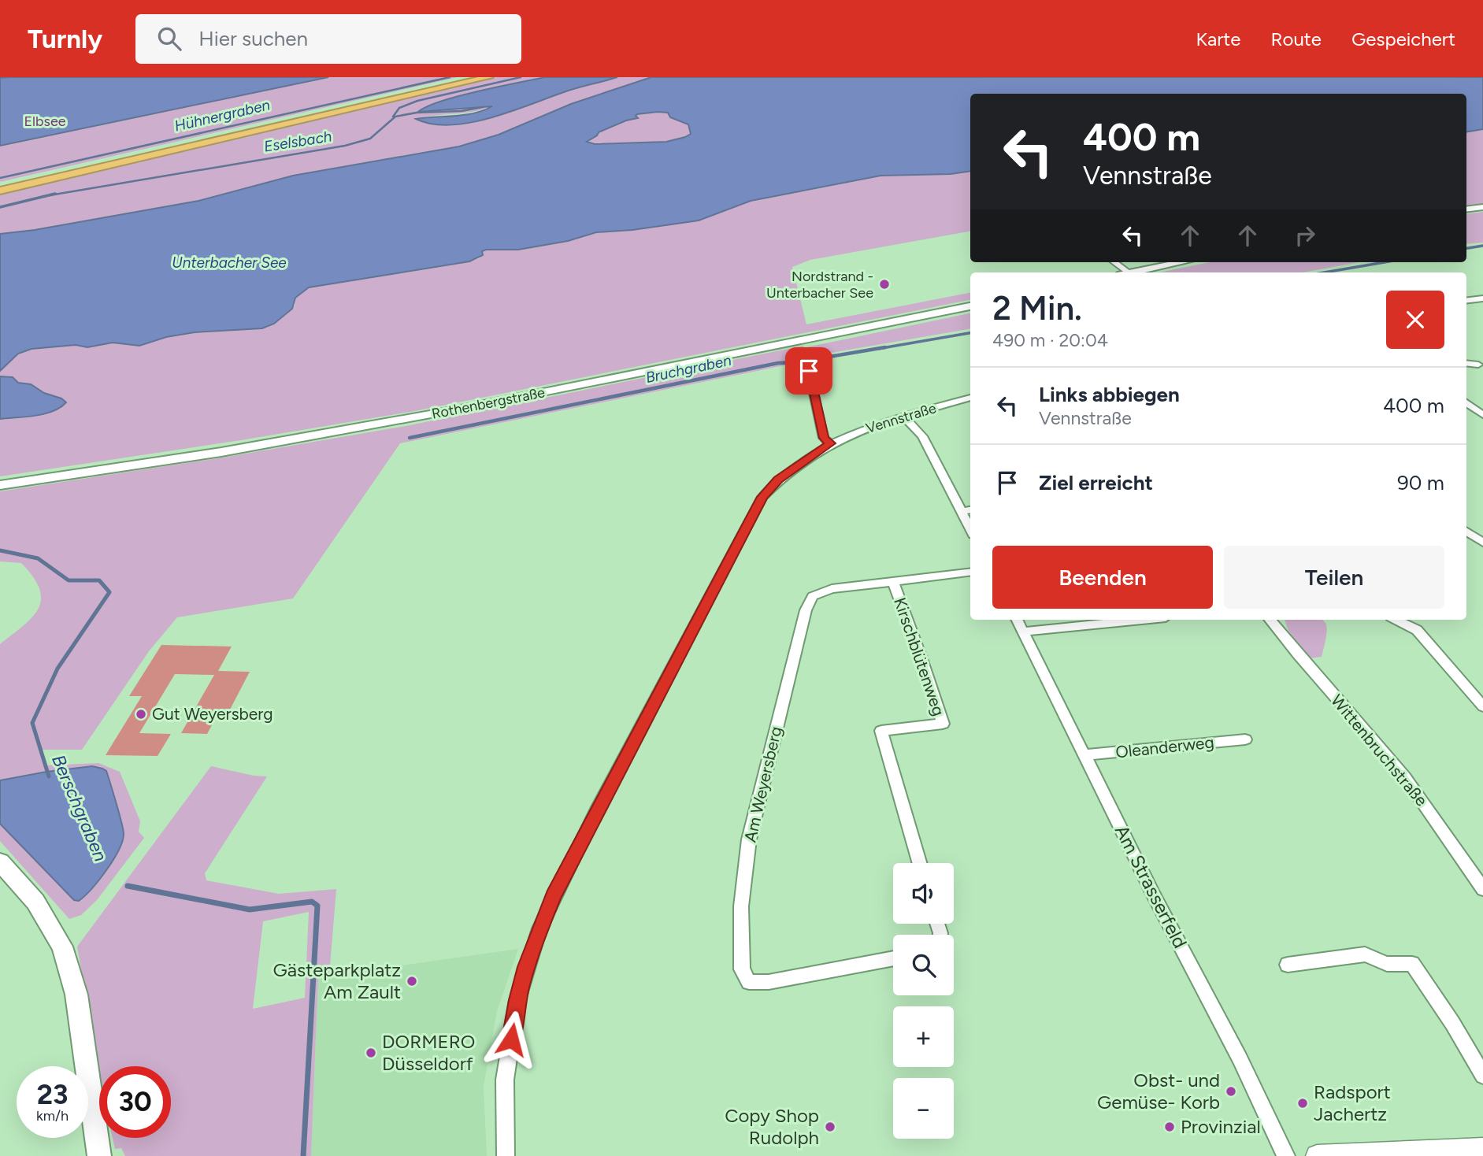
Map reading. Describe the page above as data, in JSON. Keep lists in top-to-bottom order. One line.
{"streets":{"main road":["Rothenbergstraße"],"street":["Vennstraße","Kirschblütenweg","Oleanderweg","Wittenbruchstraße","Am Weyersberg","Am Strasserfeld"]},"crossings":[["Kirschblütenweg","Am Weyersberg"],["Oleanderweg","Am Strasserfeld"]],"water":["Hühnergraben","Eselsbach","Unterbacher See","Bruchgraben","Berschgraben"],"parks":["Elbsee"],"places":["Nordstrand - Unterbacher See","Gut Weyersberg","Gästeparkplatz Am Zault","DORMERO Düsseldorf","Obst- und Gemüse- Korb","Radsport Jachertz","Copy Shop Rudolph","Provinzial"],"page":{"header":"Turnly","search":"Hier suchen","nav":["Karte","Route","Gespeichert"],"turn":["400 m","Vennstraße"],"heading":["2 Min.","490 m · 20:04"],"list":[{"name":"Links abbiegen","note":"Vennstraße","value":"400 m"},{"name":"Ziel erreicht","value":"90 m"}],"buttons":["Beenden","Teilen"],"map_buttons":["+","−"],"speed":"23 km/h","limit":"30"}}
